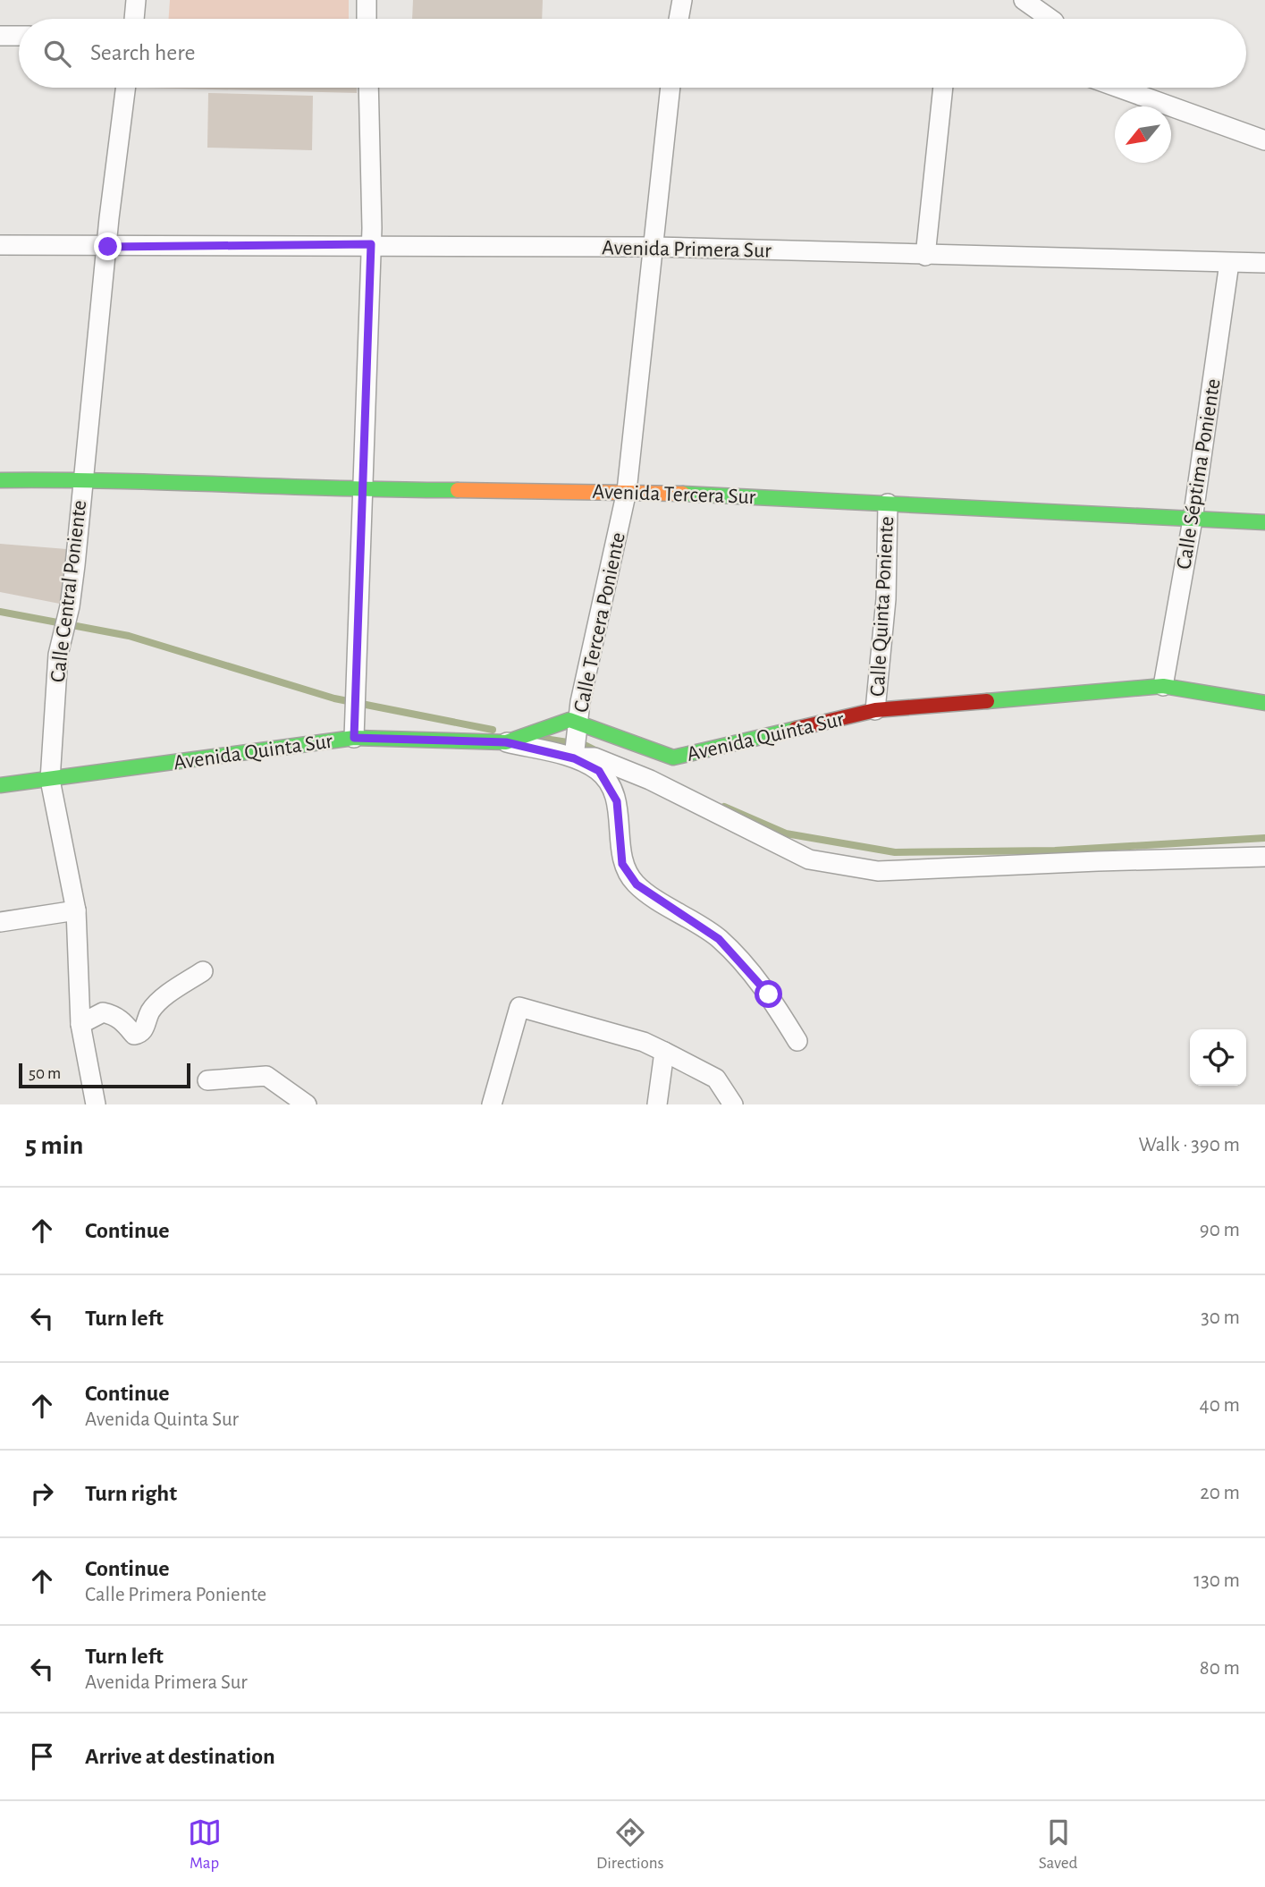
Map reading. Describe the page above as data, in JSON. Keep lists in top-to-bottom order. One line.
{"streets":{"street":["Avenida Primera Sur","Calle Séptima Poniente","Avenida Tercera Sur","Calle Central Poniente","Calle Quinta Poniente","Calle Tercera Poniente","Avenida Quinta Sur"]},"crossings":[["Avenida Primera Sur","Calle Séptima Poniente"],["Avenida Primera Sur","Calle Central Poniente"],["Avenida Primera Sur","Calle Tercera Poniente"],["Calle Séptima Poniente","Avenida Tercera Sur"],["Calle Séptima Poniente","Avenida Quinta Sur"],["Avenida Tercera Sur","Calle Central Poniente"],["Avenida Tercera Sur","Calle Quinta Poniente"],["Avenida Tercera Sur","Calle Tercera Poniente"],["Calle Central Poniente","Avenida Quinta Sur"],["Calle Quinta Poniente","Avenida Quinta Sur"],["Calle Tercera Poniente","Avenida Quinta Sur"]],"scale_bar":"50 m","north":"bottom left","page":{"search":"Search here","scale":"50 m","heading":["5 min","Walk · 390 m"],"list":[["Continue","90 m"],["Turn left","30 m"],["Continue","Avenida Quinta Sur","40 m"],["Turn right","20 m"],["Continue","Calle Primera Poniente","130 m"],["Turn left","Avenida Primera Sur","80 m"],"Arrive at destination"],"nav":["Map","Directions","Saved"]}}
